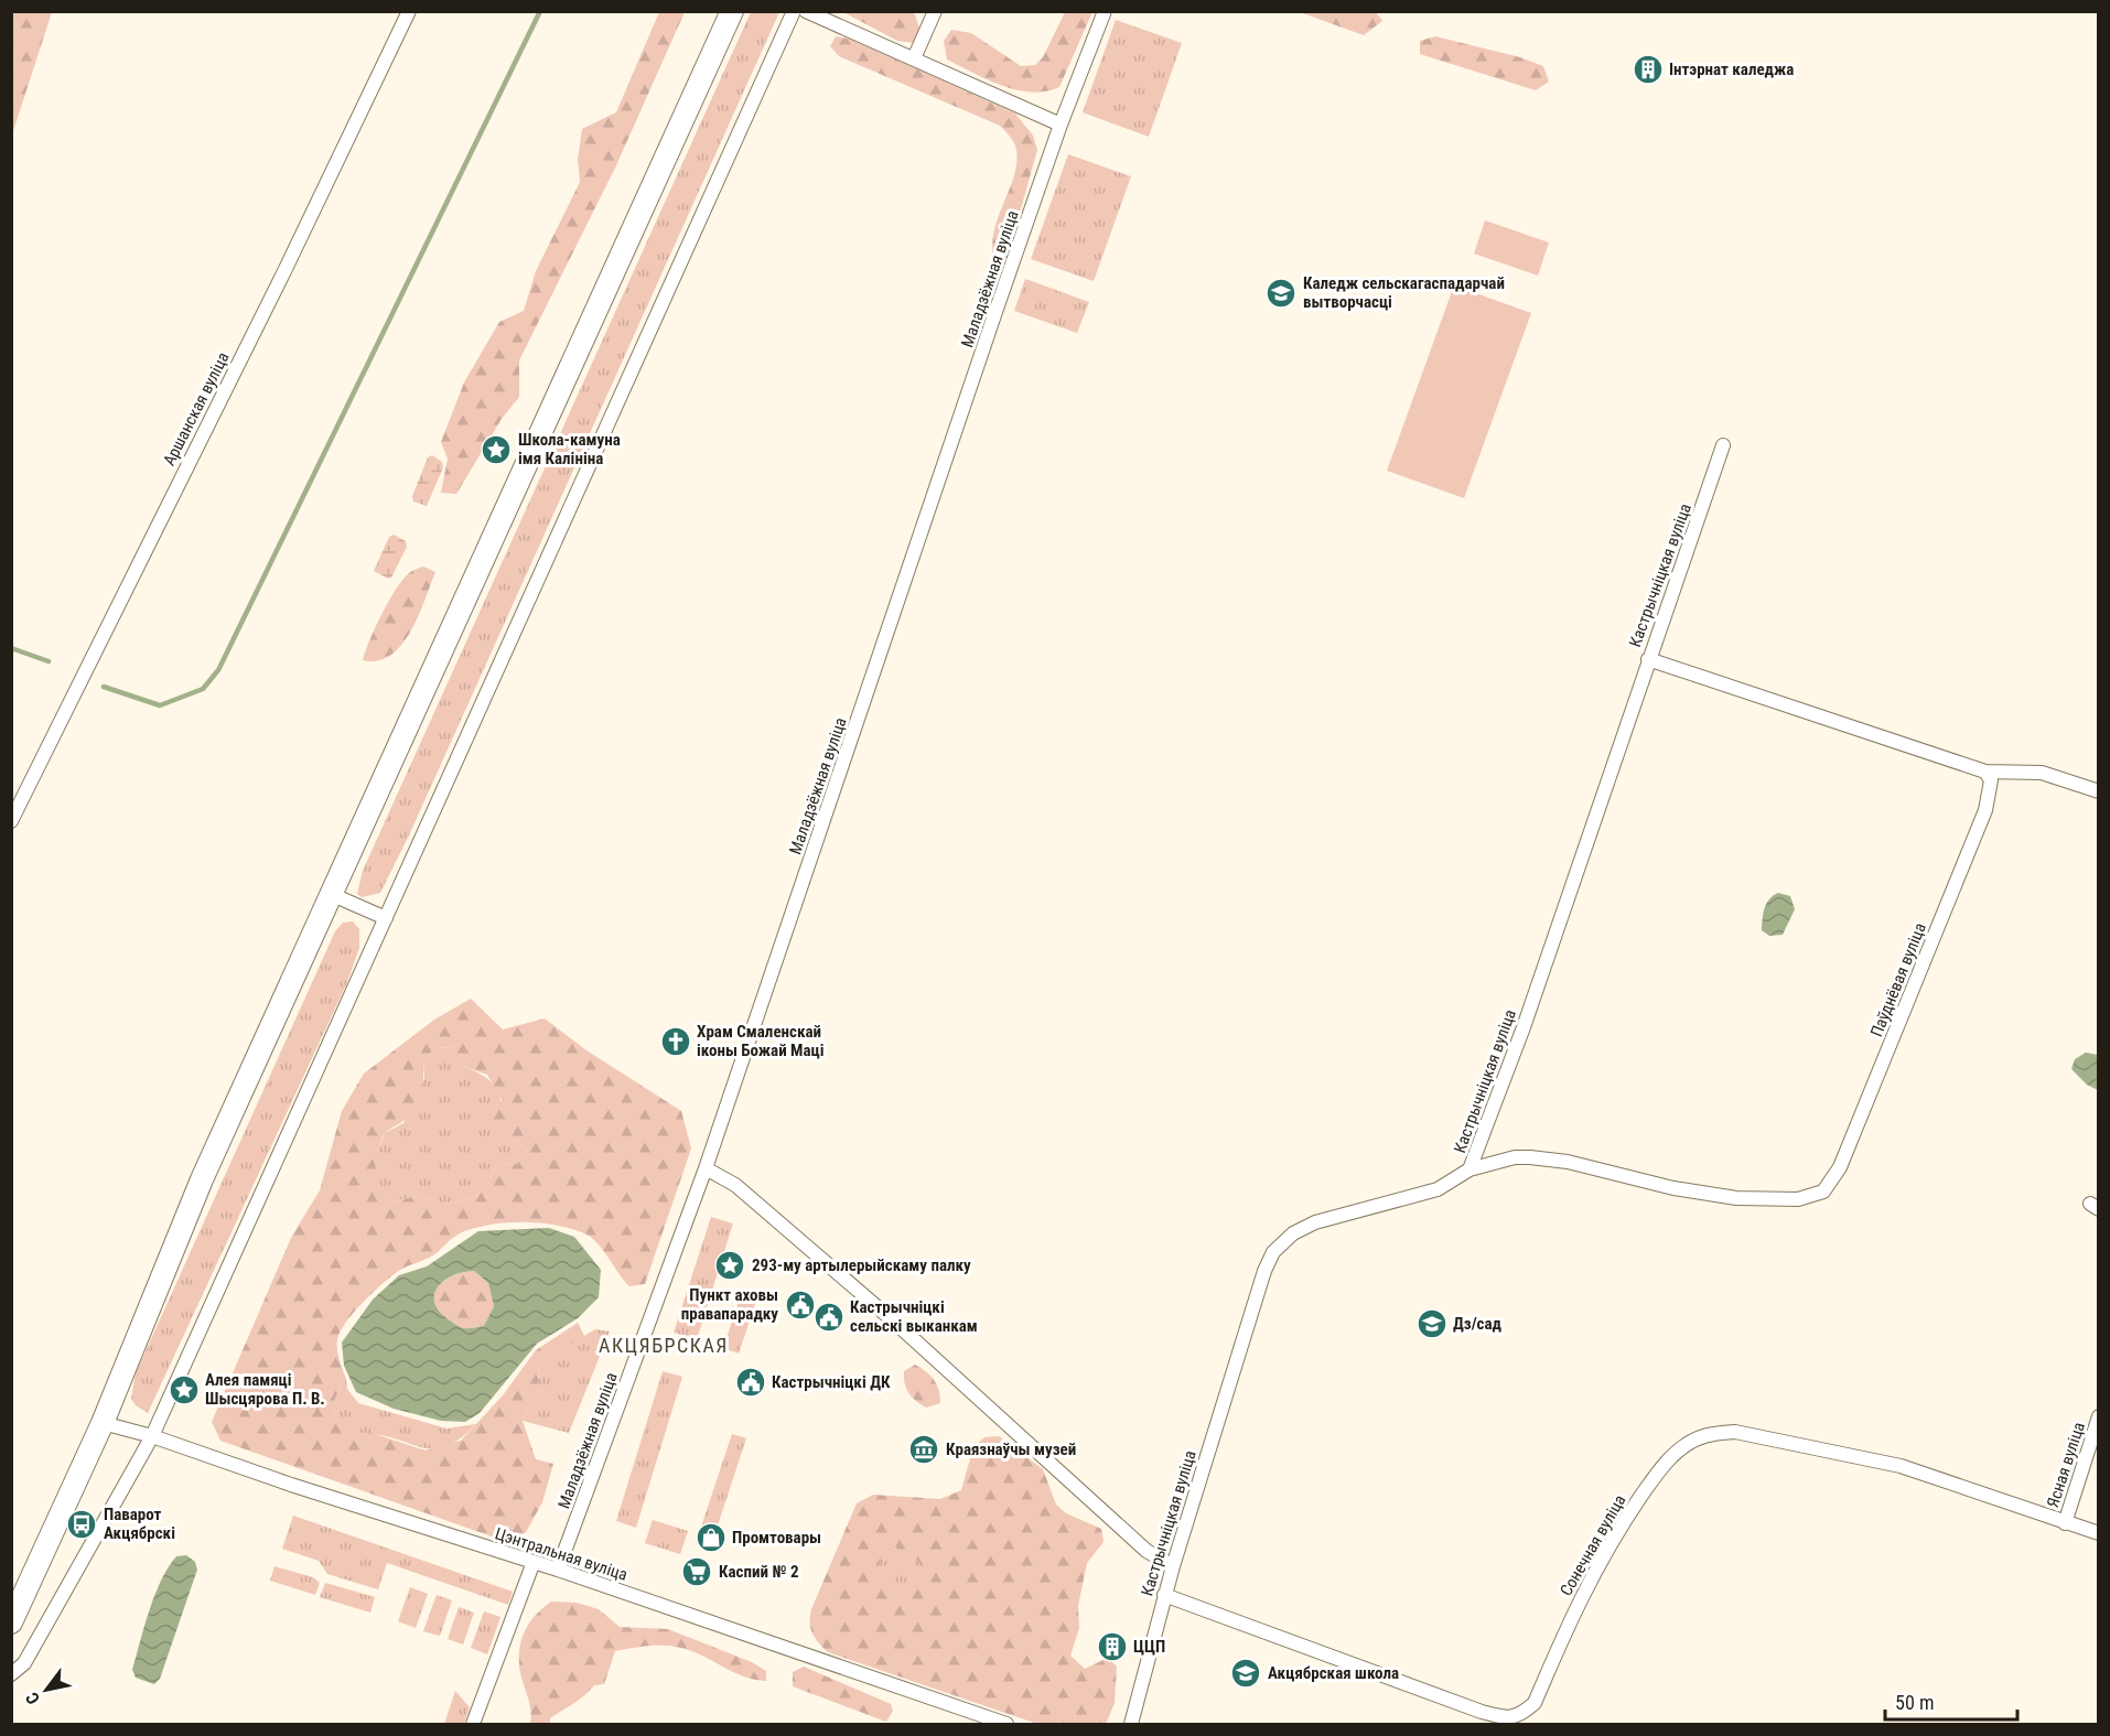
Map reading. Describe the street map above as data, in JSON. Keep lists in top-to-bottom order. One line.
{"streets":{"street":["Маладзёжная вуліца","Аршанская вуліца","Кастрычніцкая вуліца","Паўднёвая вуліца","Ясная вуліца","Сонечная вуліца","Цэнтральная вуліца"]},"crossings":[["Маладзёжная вуліца","Цэнтральная вуліца"],["Кастрычніцкая вуліца","Паўднёвая вуліца"],["Кастрычніцкая вуліца","Сонечная вуліца"],["Ясная вуліца","Сонечная вуліца"]],"districts":["АКЦЯБРСКАЯ"],"places":{"building":["Інтэрнат каледжа","ЦЦП"],"school or university":["Каледж сельскагаспадарчай вытворчасці","Дз/сад","Акцябрская школа"],"place":["Школа-камуна імя Калініна","293-му артылерыйскаму палку","Алея памяці Шысцярова П. В."],"church":["Храм Смаленскай іконы Божай Маці"],"public building":["Пункт аховы правапарадку","Кастрычніцкі сельскі выканкам","Кастрычніцкі ДК"],"museum":["Краязнаўчы музей"],"bus stop":["Паварот Акцябрскі"],"shop":["Промтовары"],"supermarket":["Каспий № 2"]},"scale_bar":"50 m","north":"bottom left"}
